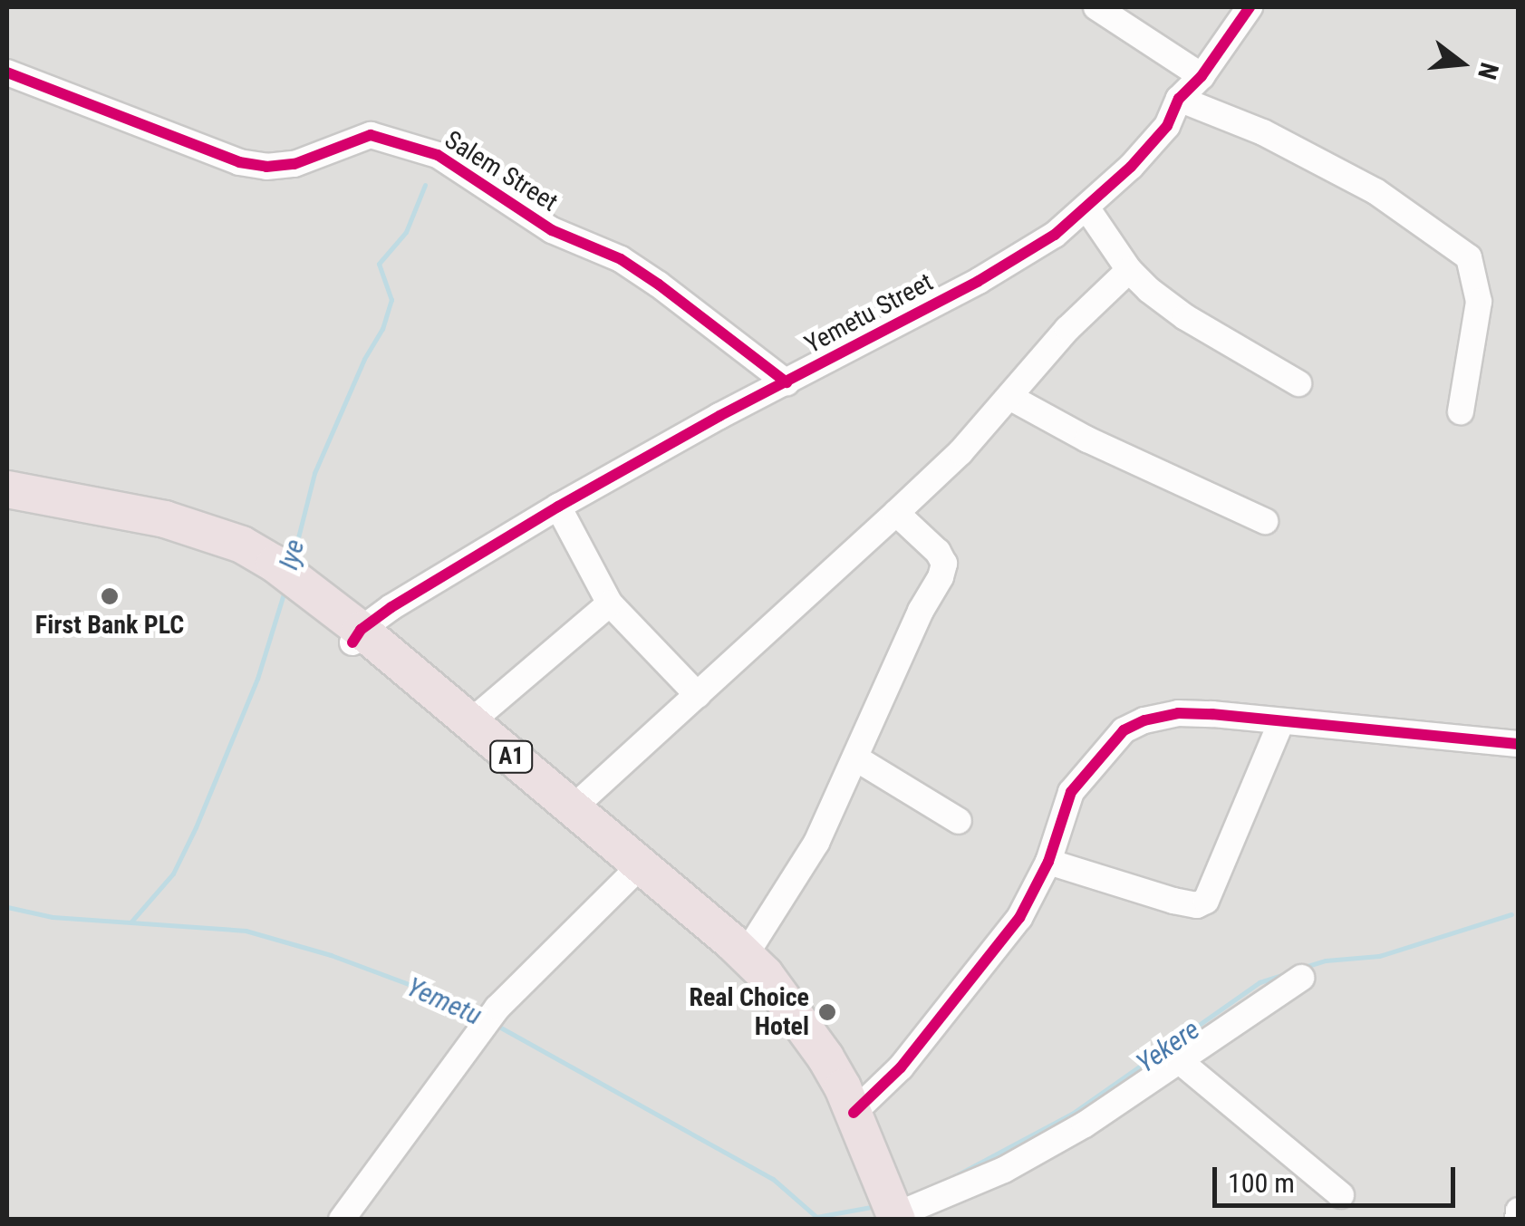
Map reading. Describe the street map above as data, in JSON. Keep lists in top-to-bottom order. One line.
{"streets":{"highway":["A1"],"street":["Salem Street","Yemetu Street"]},"crossings":[["Salem Street","Yemetu Street"],["Yemetu Street","A1"]],"water":["Iye","Yemetu","Yekere"],"places":["First Bank PLC","Real Choice Hotel"],"scale_bar":"100 m","north":"right"}
